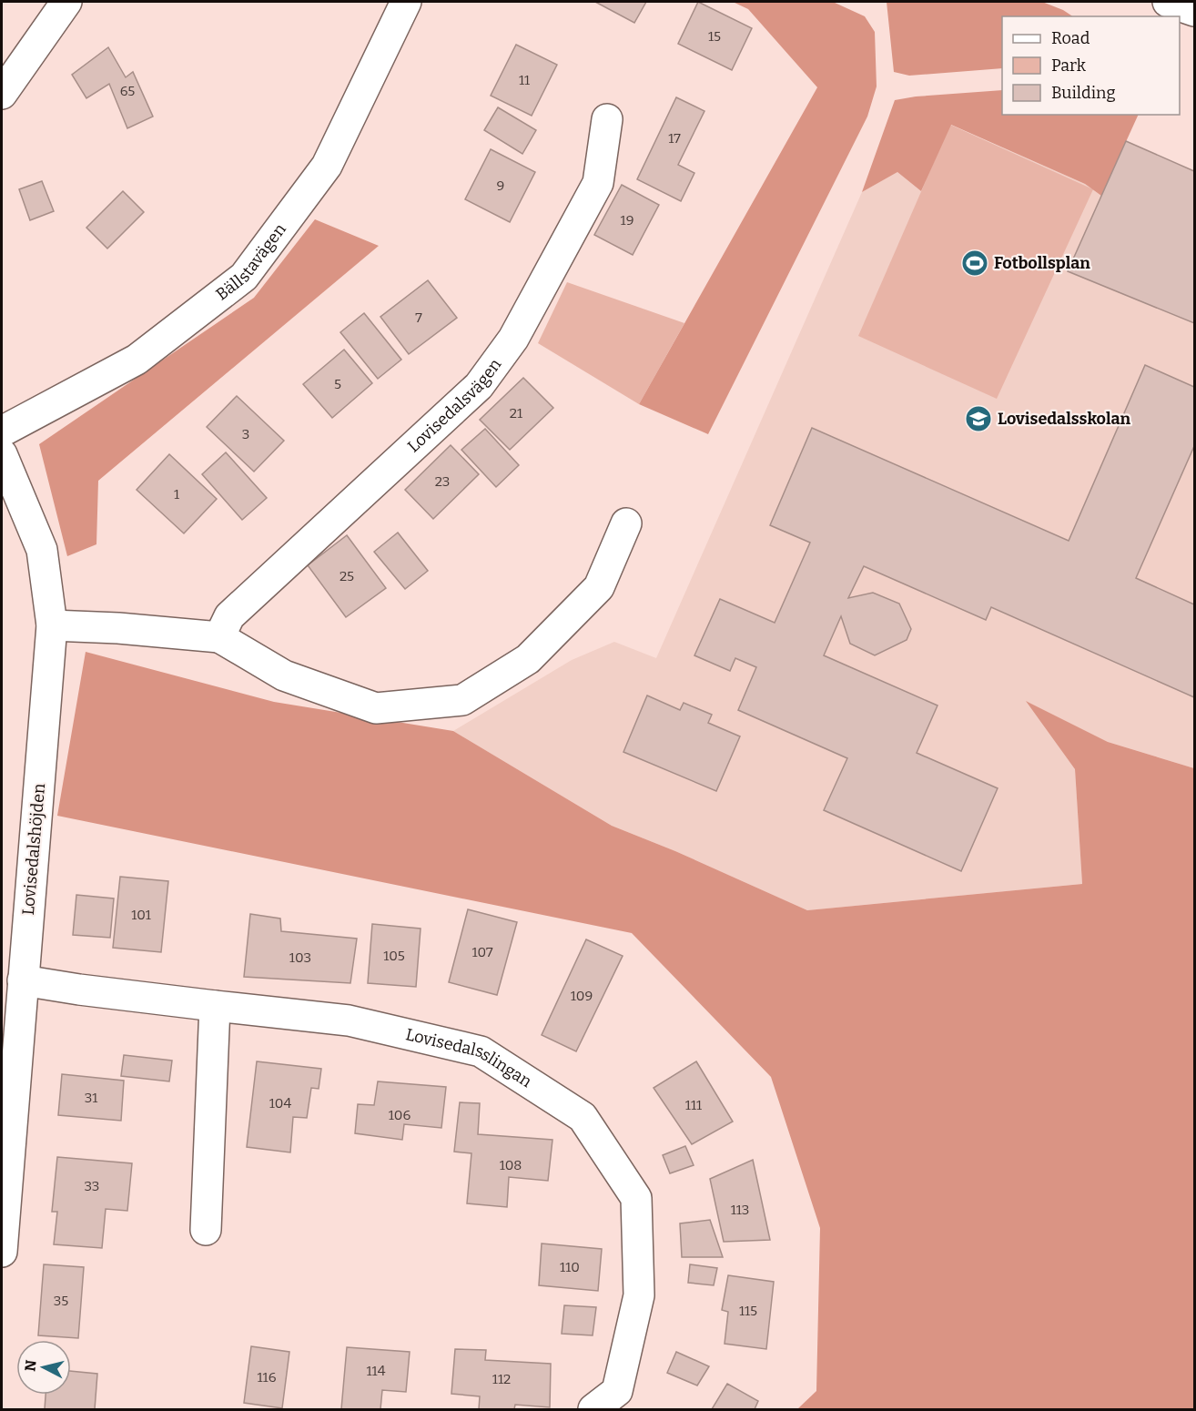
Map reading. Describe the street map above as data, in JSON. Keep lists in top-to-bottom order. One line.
{"streets":{"street":["Bällstavägen","Lovisedalsvägen","Lovisedalshöjden","Lovisedalsslingan"]},"crossings":[["Lovisedalshöjden","Lovisedalsslingan"]],"places":{"sports":["Fotbollsplan"],"school or university":["Lovisedalsskolan"]},"house_numbers":["15","11","65","17","9","19","7","5","21","3","23","1","25","101","107","105","103","109","31","104","111","106","108","33","113","110","35","115","114","116","112"],"legend":["Road","Park","Building"],"north":"left"}
